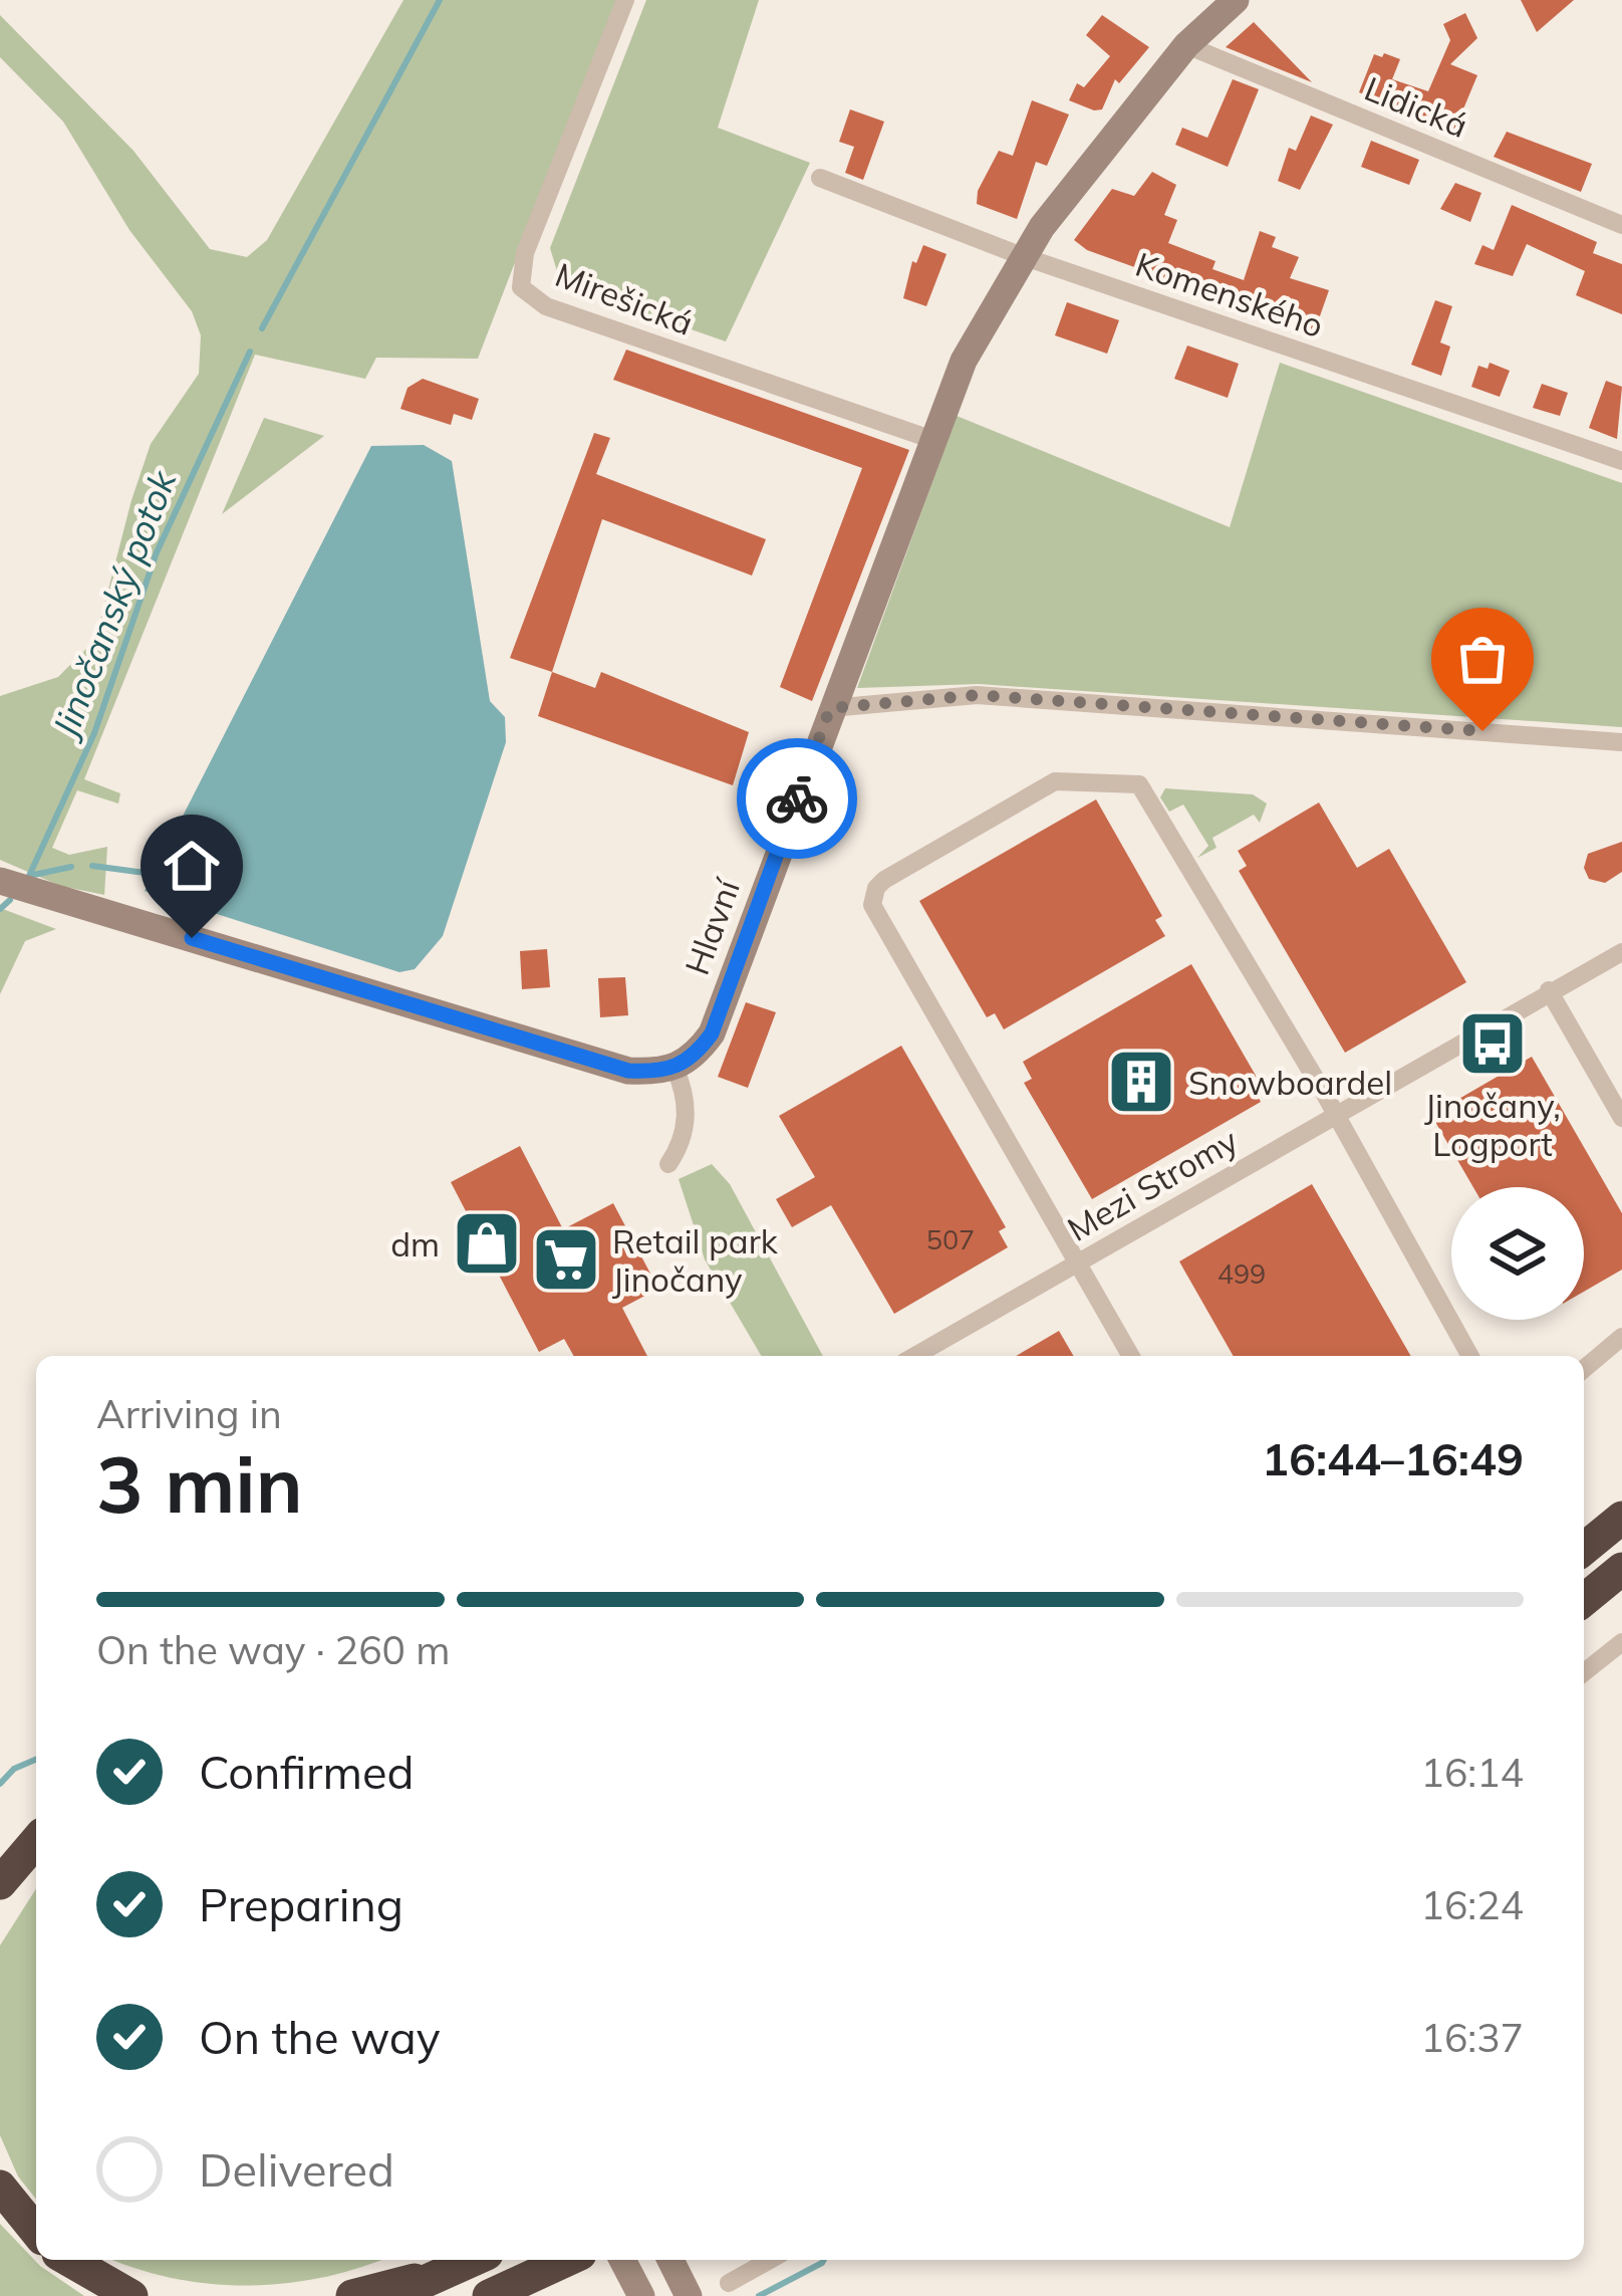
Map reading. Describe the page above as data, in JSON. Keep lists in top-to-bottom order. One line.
{"streets":{"street":["Lidická","Komenského","Mirešická","Hlavní","Mezi Stromy"]},"crossings":[["Lidická","Hlavní"],["Komenského","Hlavní"],["Mirešická","Hlavní"]],"water":["Jinočanský potok"],"places":{"bus stop":["Jinočany, Logport"],"building":["Snowboardel"],"shop":["dm"],"supermarket":["Retail park Jinočany"]},"house_numbers":["507","499"],"page":{"heading":["3 min","Arriving in","16:44–16:49"],"bar":"On the way · 260 m","list":[["Confirmed","16:14"],["Preparing","16:24"],["On the way","16:37"],"Delivered"]}}
